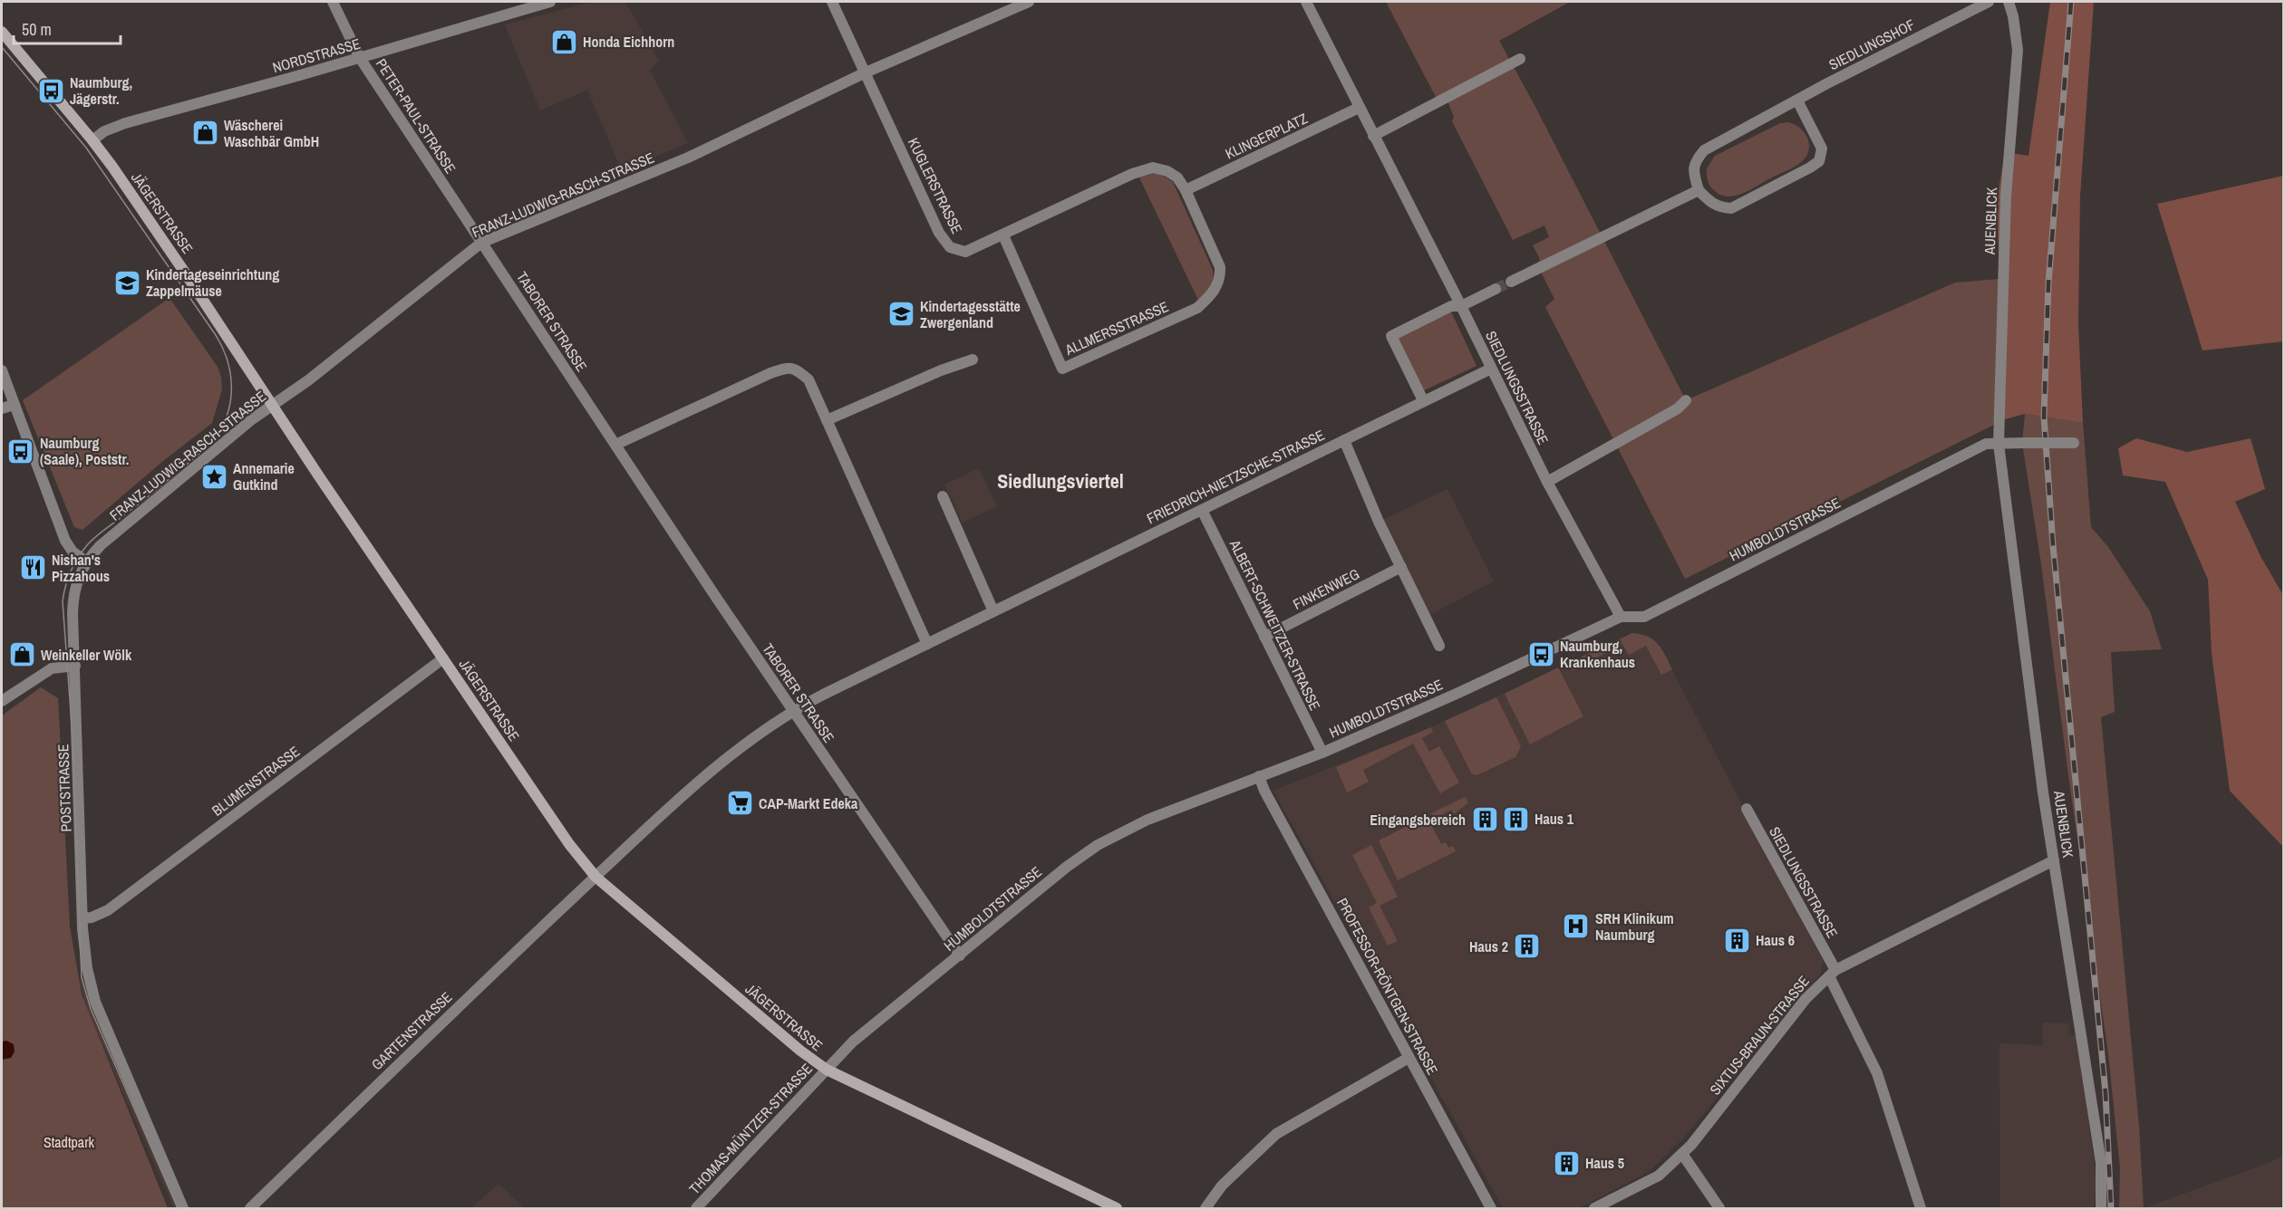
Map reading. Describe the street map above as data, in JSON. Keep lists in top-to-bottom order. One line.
{"streets":{"main road":["JÄGERSTRASSE"],"street":["SIEDLUNGSHOF","NORDSTRASSE","PETER-PAUL-STRASSE","KLINGERPLATZ","KUGLERSTRASSE","FRANZ-LUDWIG-RASCH-STRASSE","AUENBLICK","TABORER STRASSE","ALLMERSSTRASSE","SIEDLUNGSSTRASSE","FRIEDRICH-NIETZSCHE-STRASSE","HUMBOLDTSTRASSE","FINKENWEG","ALBERT-SCHWEITZER-STRASSE","BLUMENSTRASSE","POSTSTRASSE","PROFESSOR-RÖNTGEN-STRASSE","GARTENSTRASSE","SIXTUS-BRAUN-STRASSE","THOMAS-MÜNTZER-STRASSE"]},"crossings":[["NORDSTRASSE","PETER-PAUL-STRASSE"],["NORDSTRASSE","JÄGERSTRASSE"],["PETER-PAUL-STRASSE","FRANZ-LUDWIG-RASCH-STRASSE"],["PETER-PAUL-STRASSE","TABORER STRASSE"],["KLINGERPLATZ","KUGLERSTRASSE"],["KLINGERPLATZ","ALLMERSSTRASSE"],["KLINGERPLATZ","SIEDLUNGSSTRASSE"],["KUGLERSTRASSE","FRANZ-LUDWIG-RASCH-STRASSE"],["KUGLERSTRASSE","ALLMERSSTRASSE"],["FRANZ-LUDWIG-RASCH-STRASSE","JÄGERSTRASSE"],["FRANZ-LUDWIG-RASCH-STRASSE","TABORER STRASSE"],["FRANZ-LUDWIG-RASCH-STRASSE","POSTSTRASSE"],["JÄGERSTRASSE","FRIEDRICH-NIETZSCHE-STRASSE"],["JÄGERSTRASSE","HUMBOLDTSTRASSE"],["JÄGERSTRASSE","BLUMENSTRASSE"],["JÄGERSTRASSE","GARTENSTRASSE"],["JÄGERSTRASSE","THOMAS-MÜNTZER-STRASSE"],["AUENBLICK","HUMBOLDTSTRASSE"],["AUENBLICK","SIXTUS-BRAUN-STRASSE"],["TABORER STRASSE","FRIEDRICH-NIETZSCHE-STRASSE"],["TABORER STRASSE","HUMBOLDTSTRASSE"],["SIEDLUNGSSTRASSE","FRIEDRICH-NIETZSCHE-STRASSE"],["SIEDLUNGSSTRASSE","HUMBOLDTSTRASSE"],["SIEDLUNGSSTRASSE","SIXTUS-BRAUN-STRASSE"],["FRIEDRICH-NIETZSCHE-STRASSE","ALBERT-SCHWEITZER-STRASSE"],["FRIEDRICH-NIETZSCHE-STRASSE","GARTENSTRASSE"],["HUMBOLDTSTRASSE","ALBERT-SCHWEITZER-STRASSE"],["HUMBOLDTSTRASSE","PROFESSOR-RÖNTGEN-STRASSE"],["HUMBOLDTSTRASSE","THOMAS-MÜNTZER-STRASSE"],["FINKENWEG","ALBERT-SCHWEITZER-STRASSE"],["BLUMENSTRASSE","POSTSTRASSE"]],"districts":["Siedlungsviertel"],"parks":["Stadtpark"],"places":{"shop":["Honda Eichhorn","Wäscherei Waschbär GmbH","Weinkeller Wölk"],"bus stop":["Naumburg, Jägerstr.","Naumburg (Saale), Poststr.","Naumburg, Krankenhaus"],"school or university":["Kindertageseinrichtung Zappelmäuse","Kindertagesstätte Zwergenland"],"place":["Annemarie Gutkind"],"restaurant":["Nishan's Pizzahous"],"supermarket":["CAP-Markt Edeka"],"building":["Haus 1","Eingangsbereich","Haus 6","Haus 2","Haus 5"],"hospital":["SRH Klinikum Naumburg"]},"scale_bar":"50 m"}
